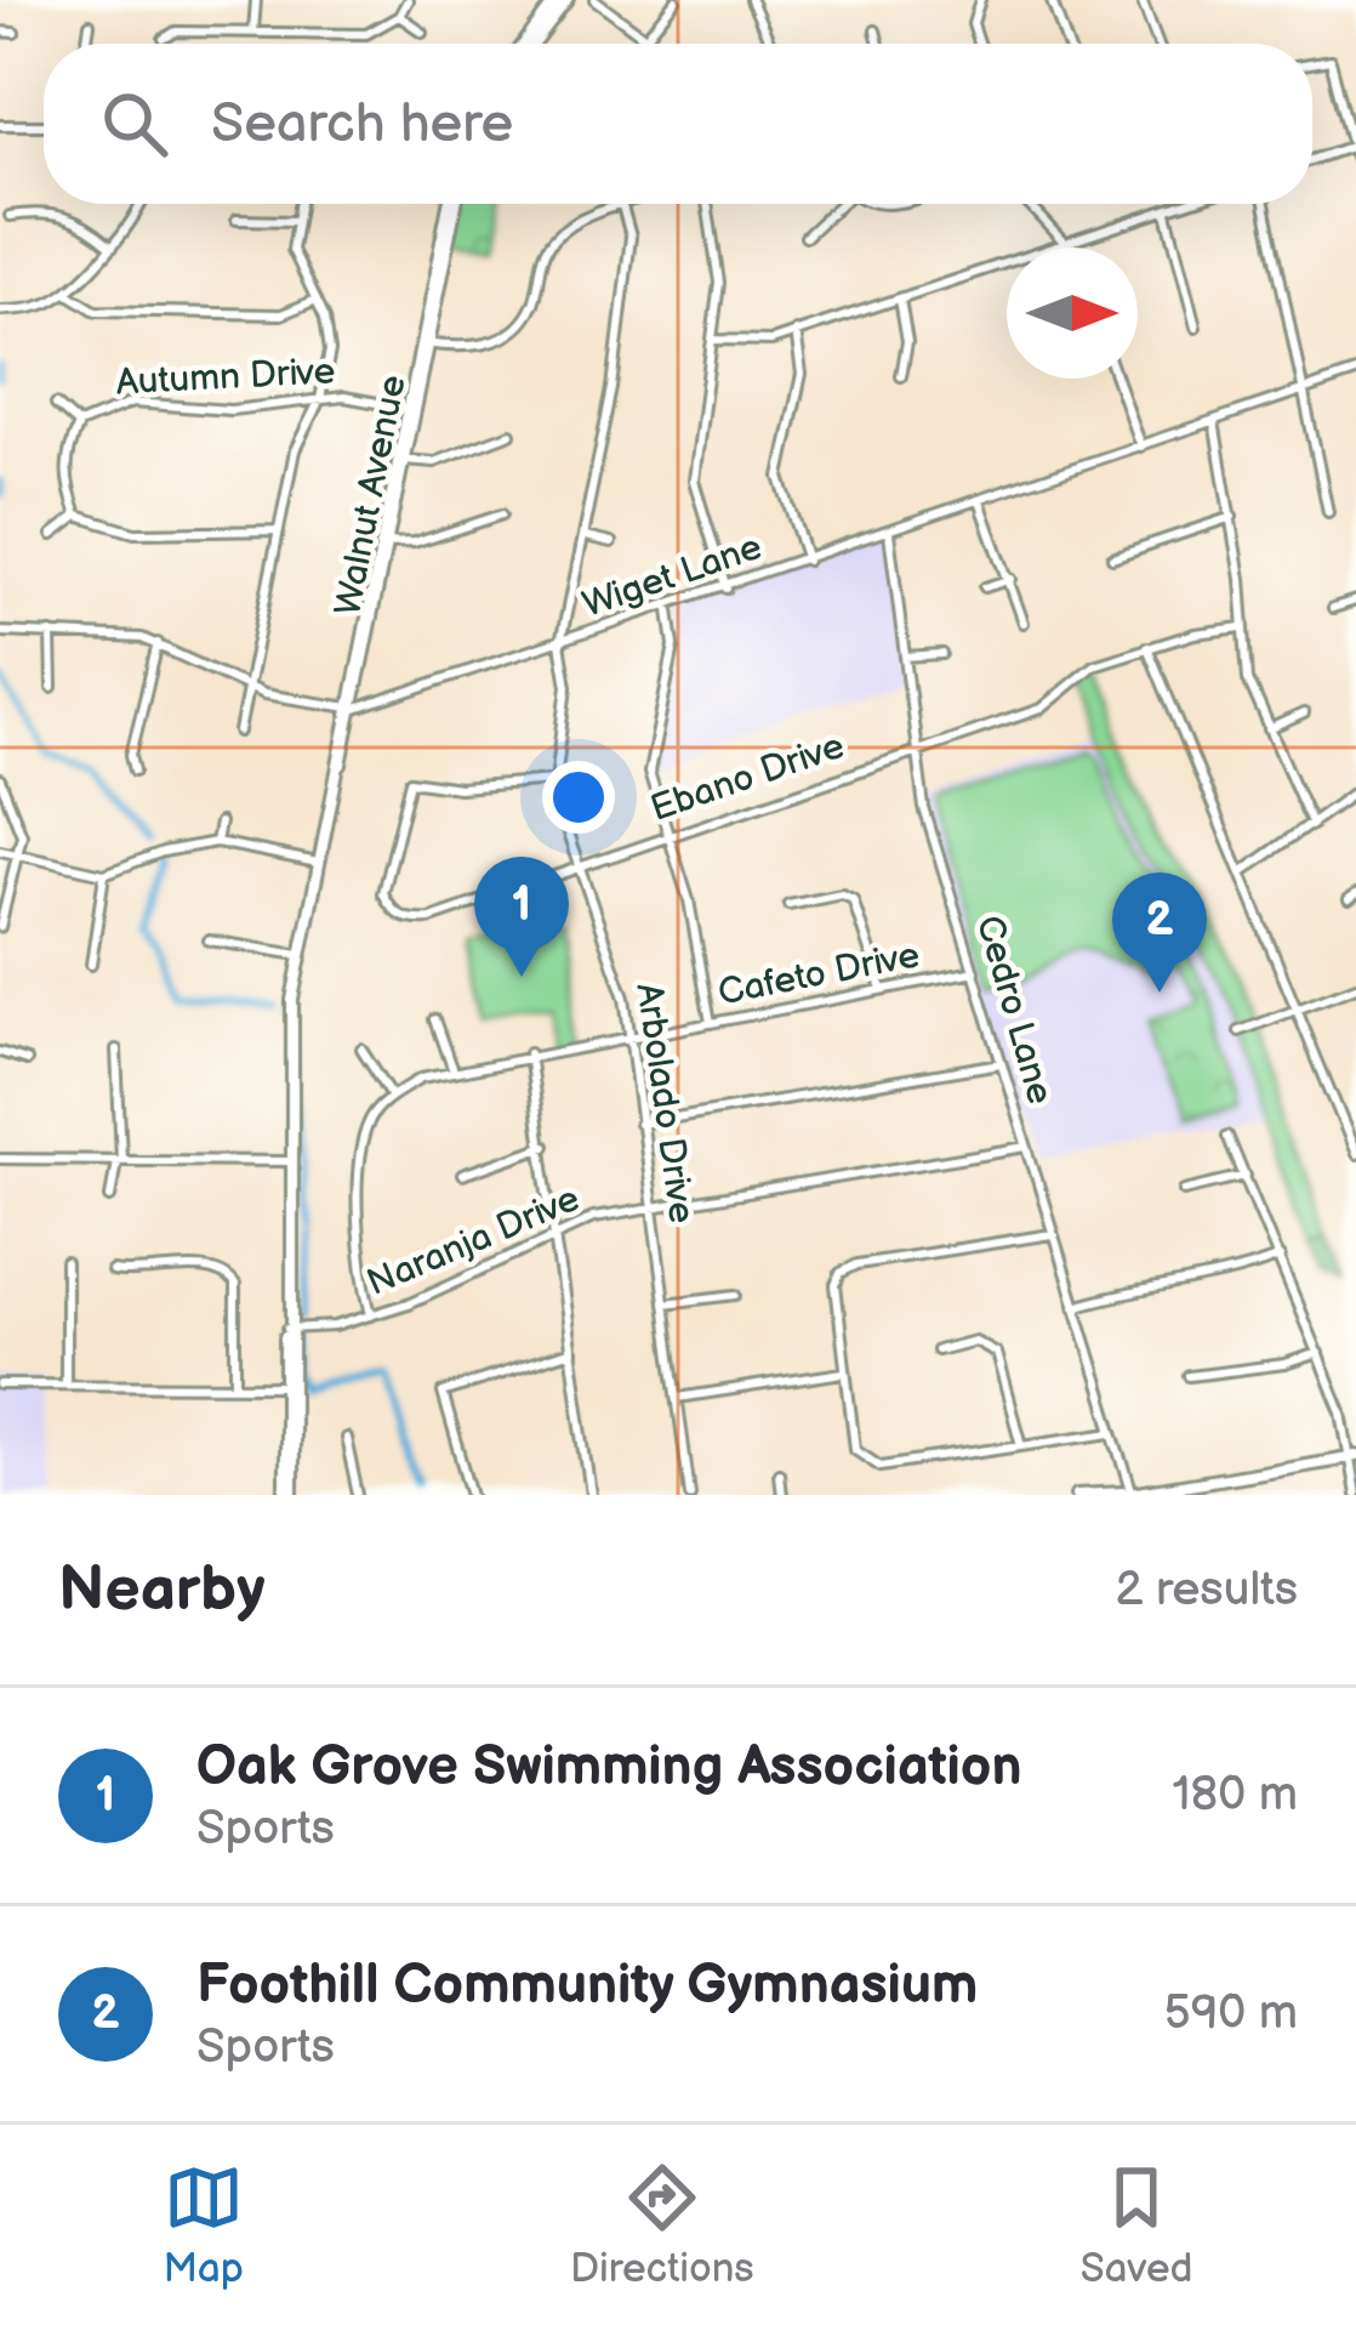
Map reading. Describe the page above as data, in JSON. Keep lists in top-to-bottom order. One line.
{"streets":{"street":["Autumn Drive","Walnut Avenue","Wiget Lane","Ebano Drive","Cafeto Drive","Cedro Lane","Arbolado Drive","Naranja Drive"]},"crossings":[["Autumn Drive","Walnut Avenue"],["Walnut Avenue","Wiget Lane"],["Walnut Avenue","Naranja Drive"],["Wiget Lane","Cedro Lane"],["Wiget Lane","Arbolado Drive"],["Ebano Drive","Cedro Lane"],["Ebano Drive","Arbolado Drive"],["Cafeto Drive","Cedro Lane"],["Cafeto Drive","Arbolado Drive"],["Cedro Lane","Naranja Drive"],["Arbolado Drive","Naranja Drive"]],"north":"right","page":{"search":"Search here","pins":["1","2"],"heading":["Nearby","2 results"],"list":[{"mark":"1","name":"Oak Grove Swimming Association","note":"Sports","value":"180 m"},{"mark":"2","name":"Foothill Community Gymnasium","note":"Sports","value":"590 m"}],"nav":["Map","Directions","Saved"]}}
